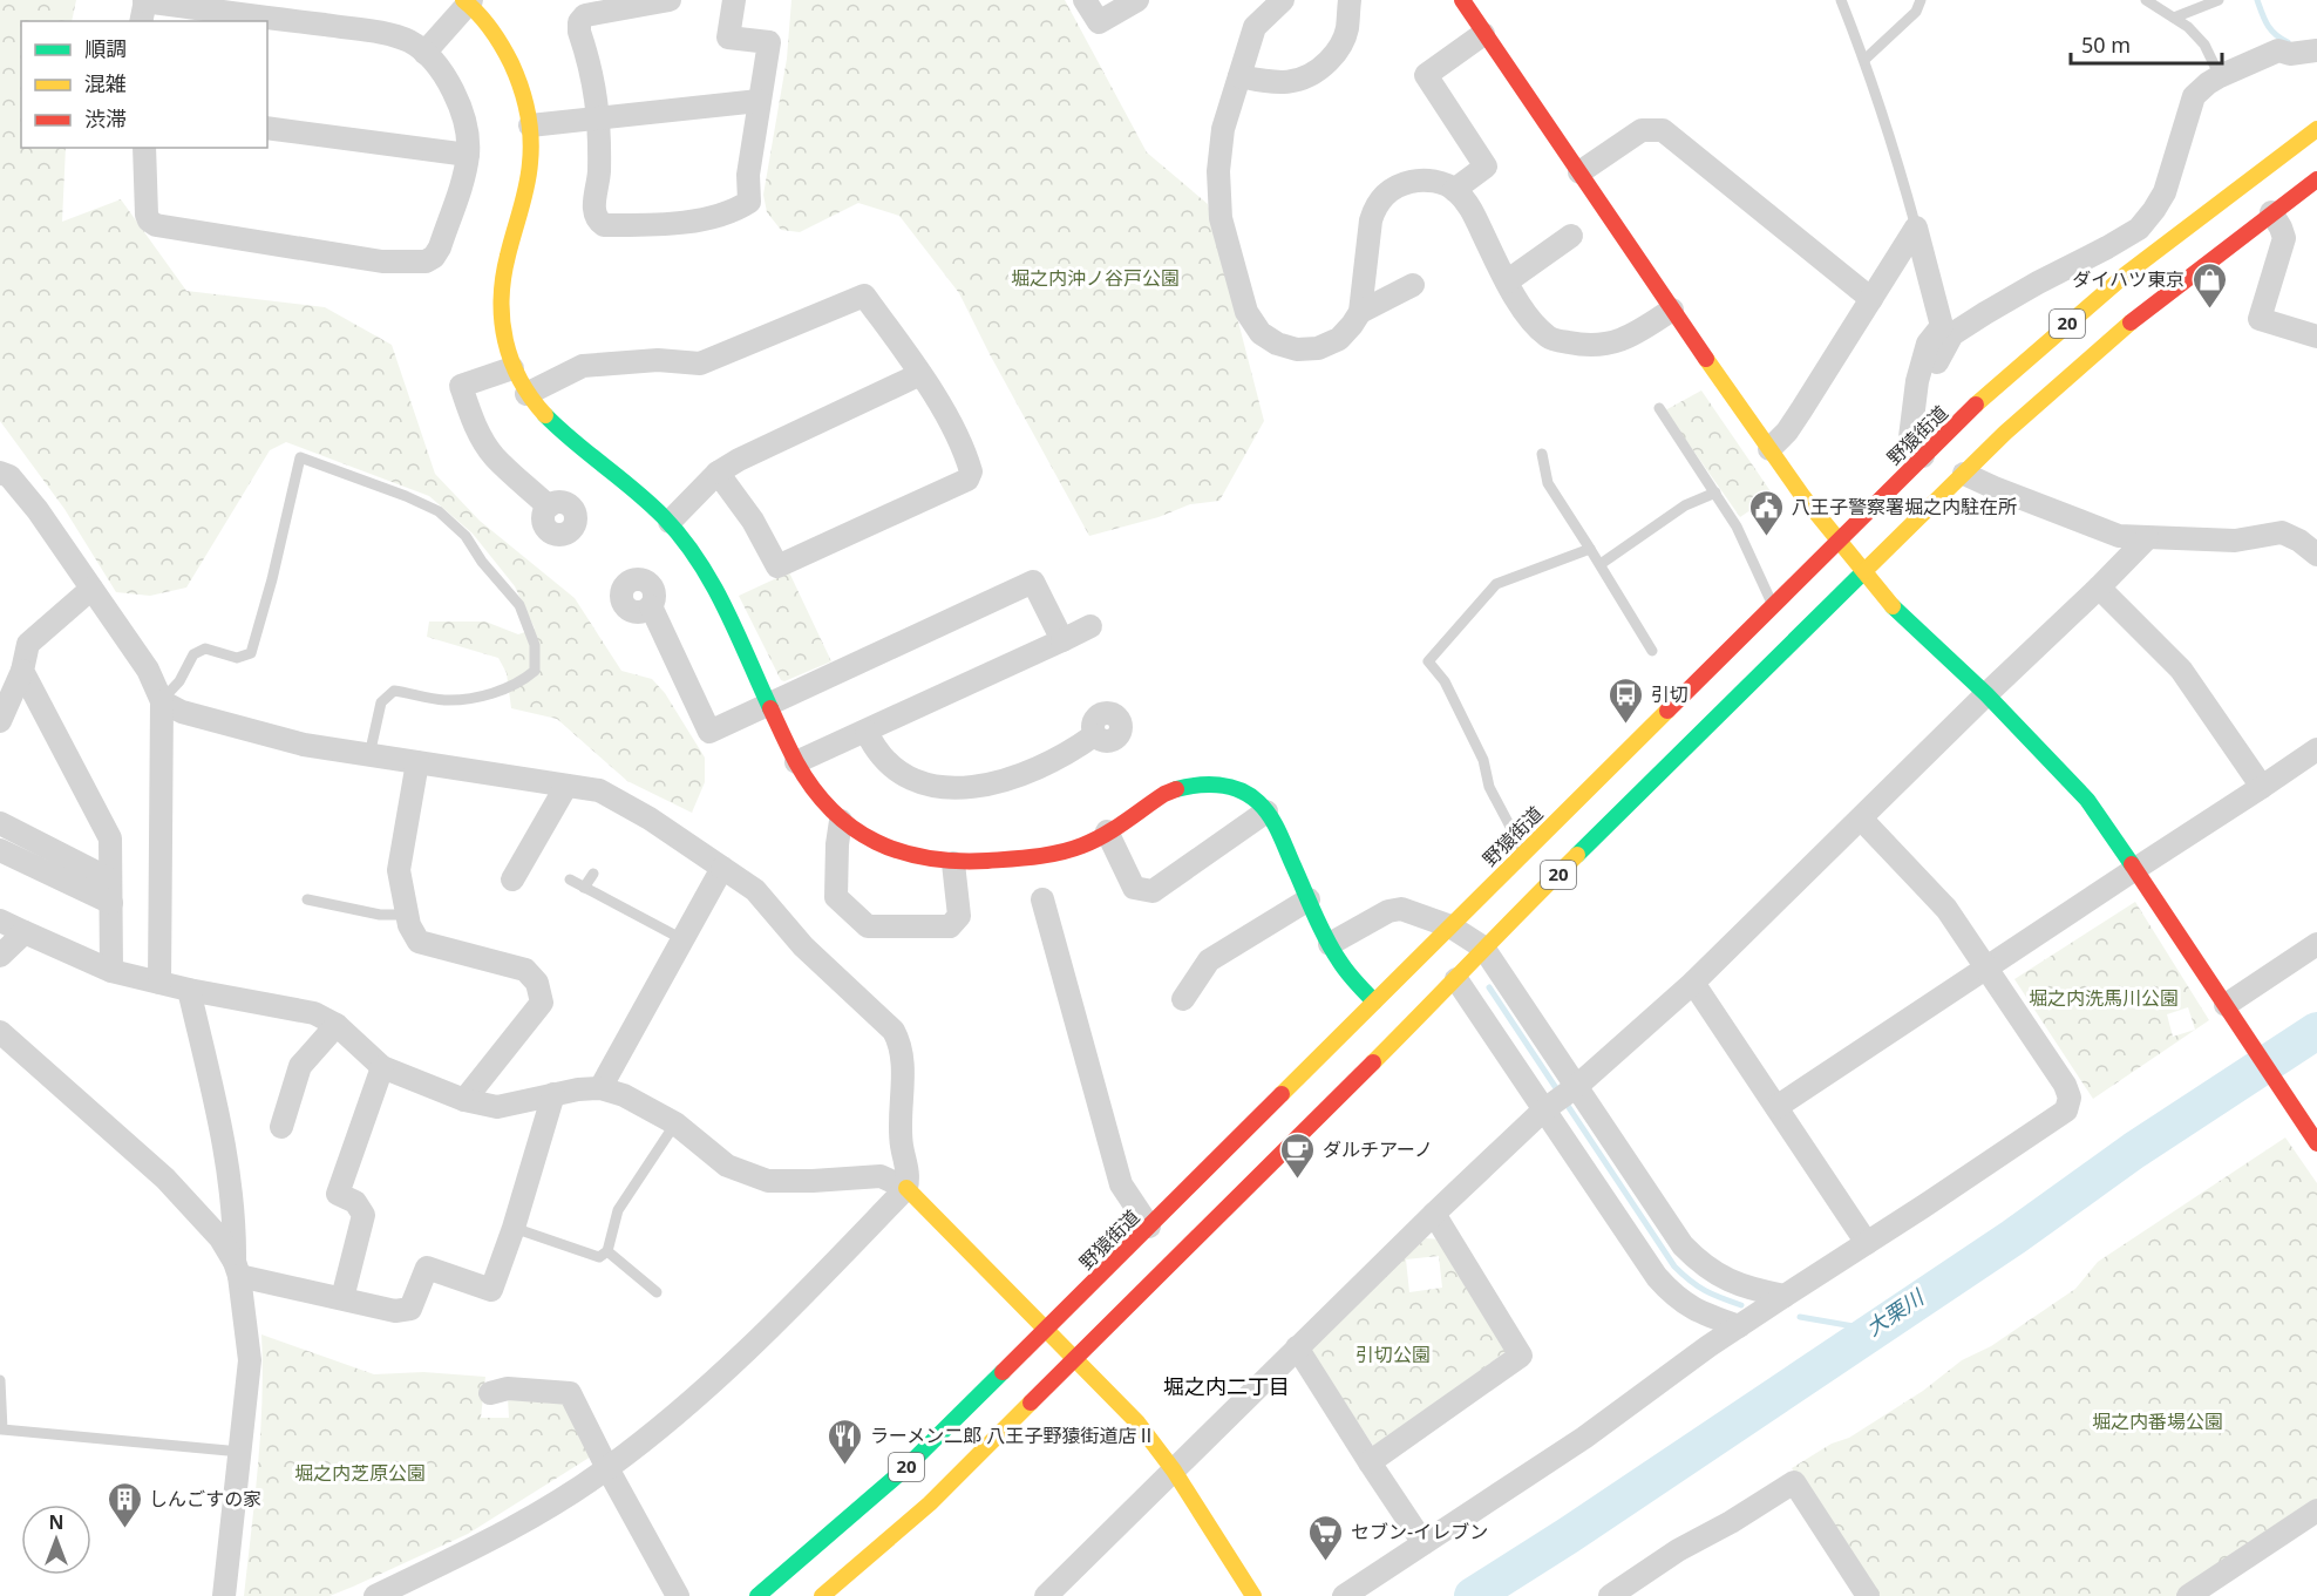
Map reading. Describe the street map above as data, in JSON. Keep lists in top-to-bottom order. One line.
{"streets":{"main road":["20","野猿街道"]},"districts":["堀之内二丁目"],"water":["大栗川"],"parks":["堀之内沖ノ谷戸公園","堀之内洗馬川公園","引切公園","堀之内番場公園","堀之内芝原公園"],"places":{"shop":["ダイハツ東京"],"public building":["八王子警察署堀之内駐在所"],"bus stop":["引切"],"cafe":["ダルチアーノ"],"restaurant":["ラーメン二郎 八王子野猿街道店Ⅱ"],"building":["しんごすの家"],"supermarket":["セブン-イレブン"]},"legend":["順調","混雑","渋滞"],"scale_bar":"50 m","north":"top"}
